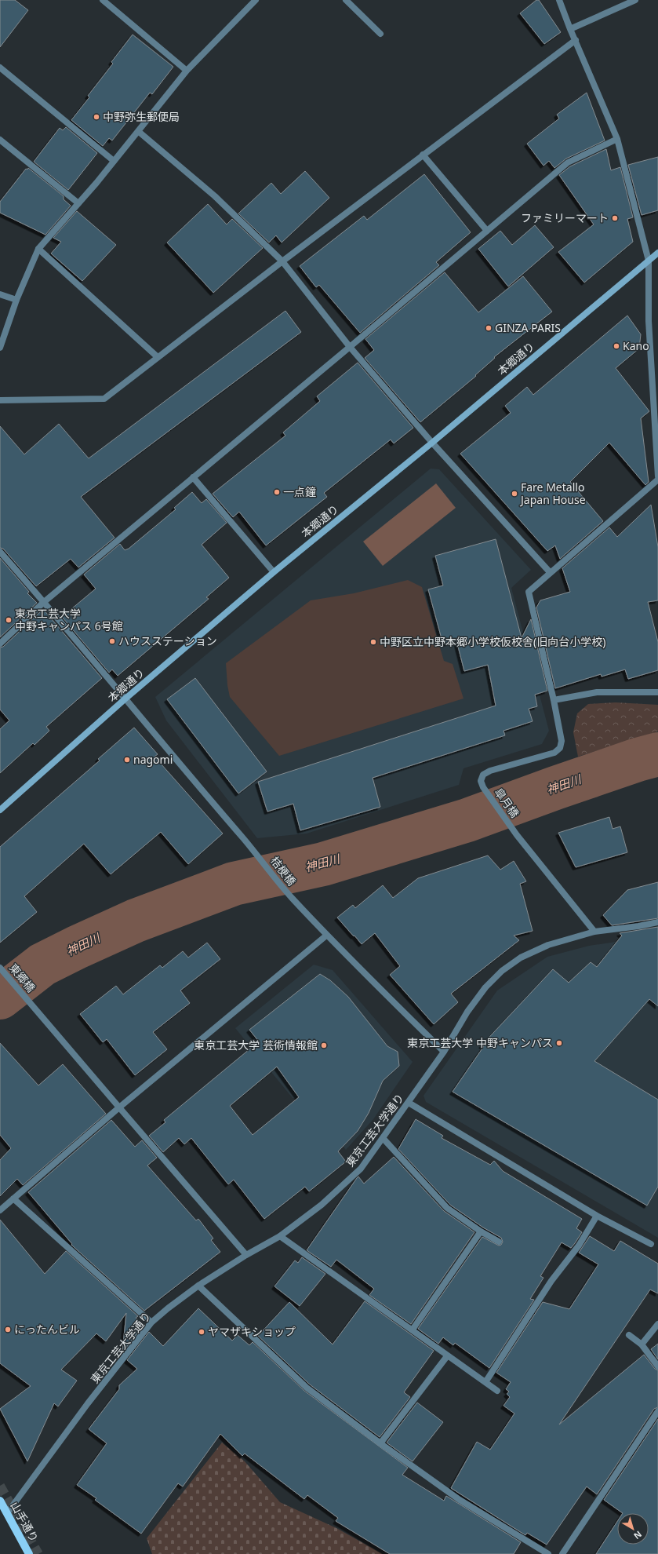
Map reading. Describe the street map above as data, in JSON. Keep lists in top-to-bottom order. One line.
{"streets":{"main road":["山手通り"],"street":["本郷通り","皐月橋","桔梗橋","東郷橋","東京工芸大学通り"]},"crossings":[["本郷通り","桔梗橋"],["皐月橋","東京工芸大学通り"],["桔梗橋","東京工芸大学通り"],["東郷橋","東京工芸大学通り"],["東京工芸大学通り","山手通り"]],"water":["神田川"],"places":["中野弥生郵便局","ファミリーマート","GINZA PARIS","Kano","一点鐘","Fare Metallo Japan House","東京工芸大学 中野キャンパス 6号館","ハウスステーション","中野区立中野本郷小学校仮校舎(旧向台小学校)","nagomi","東京工芸大学 中野キャンパス","東京工芸大学 芸術情報館","にったんビル","ヤマザキショップ"],"north":"bottom right"}
